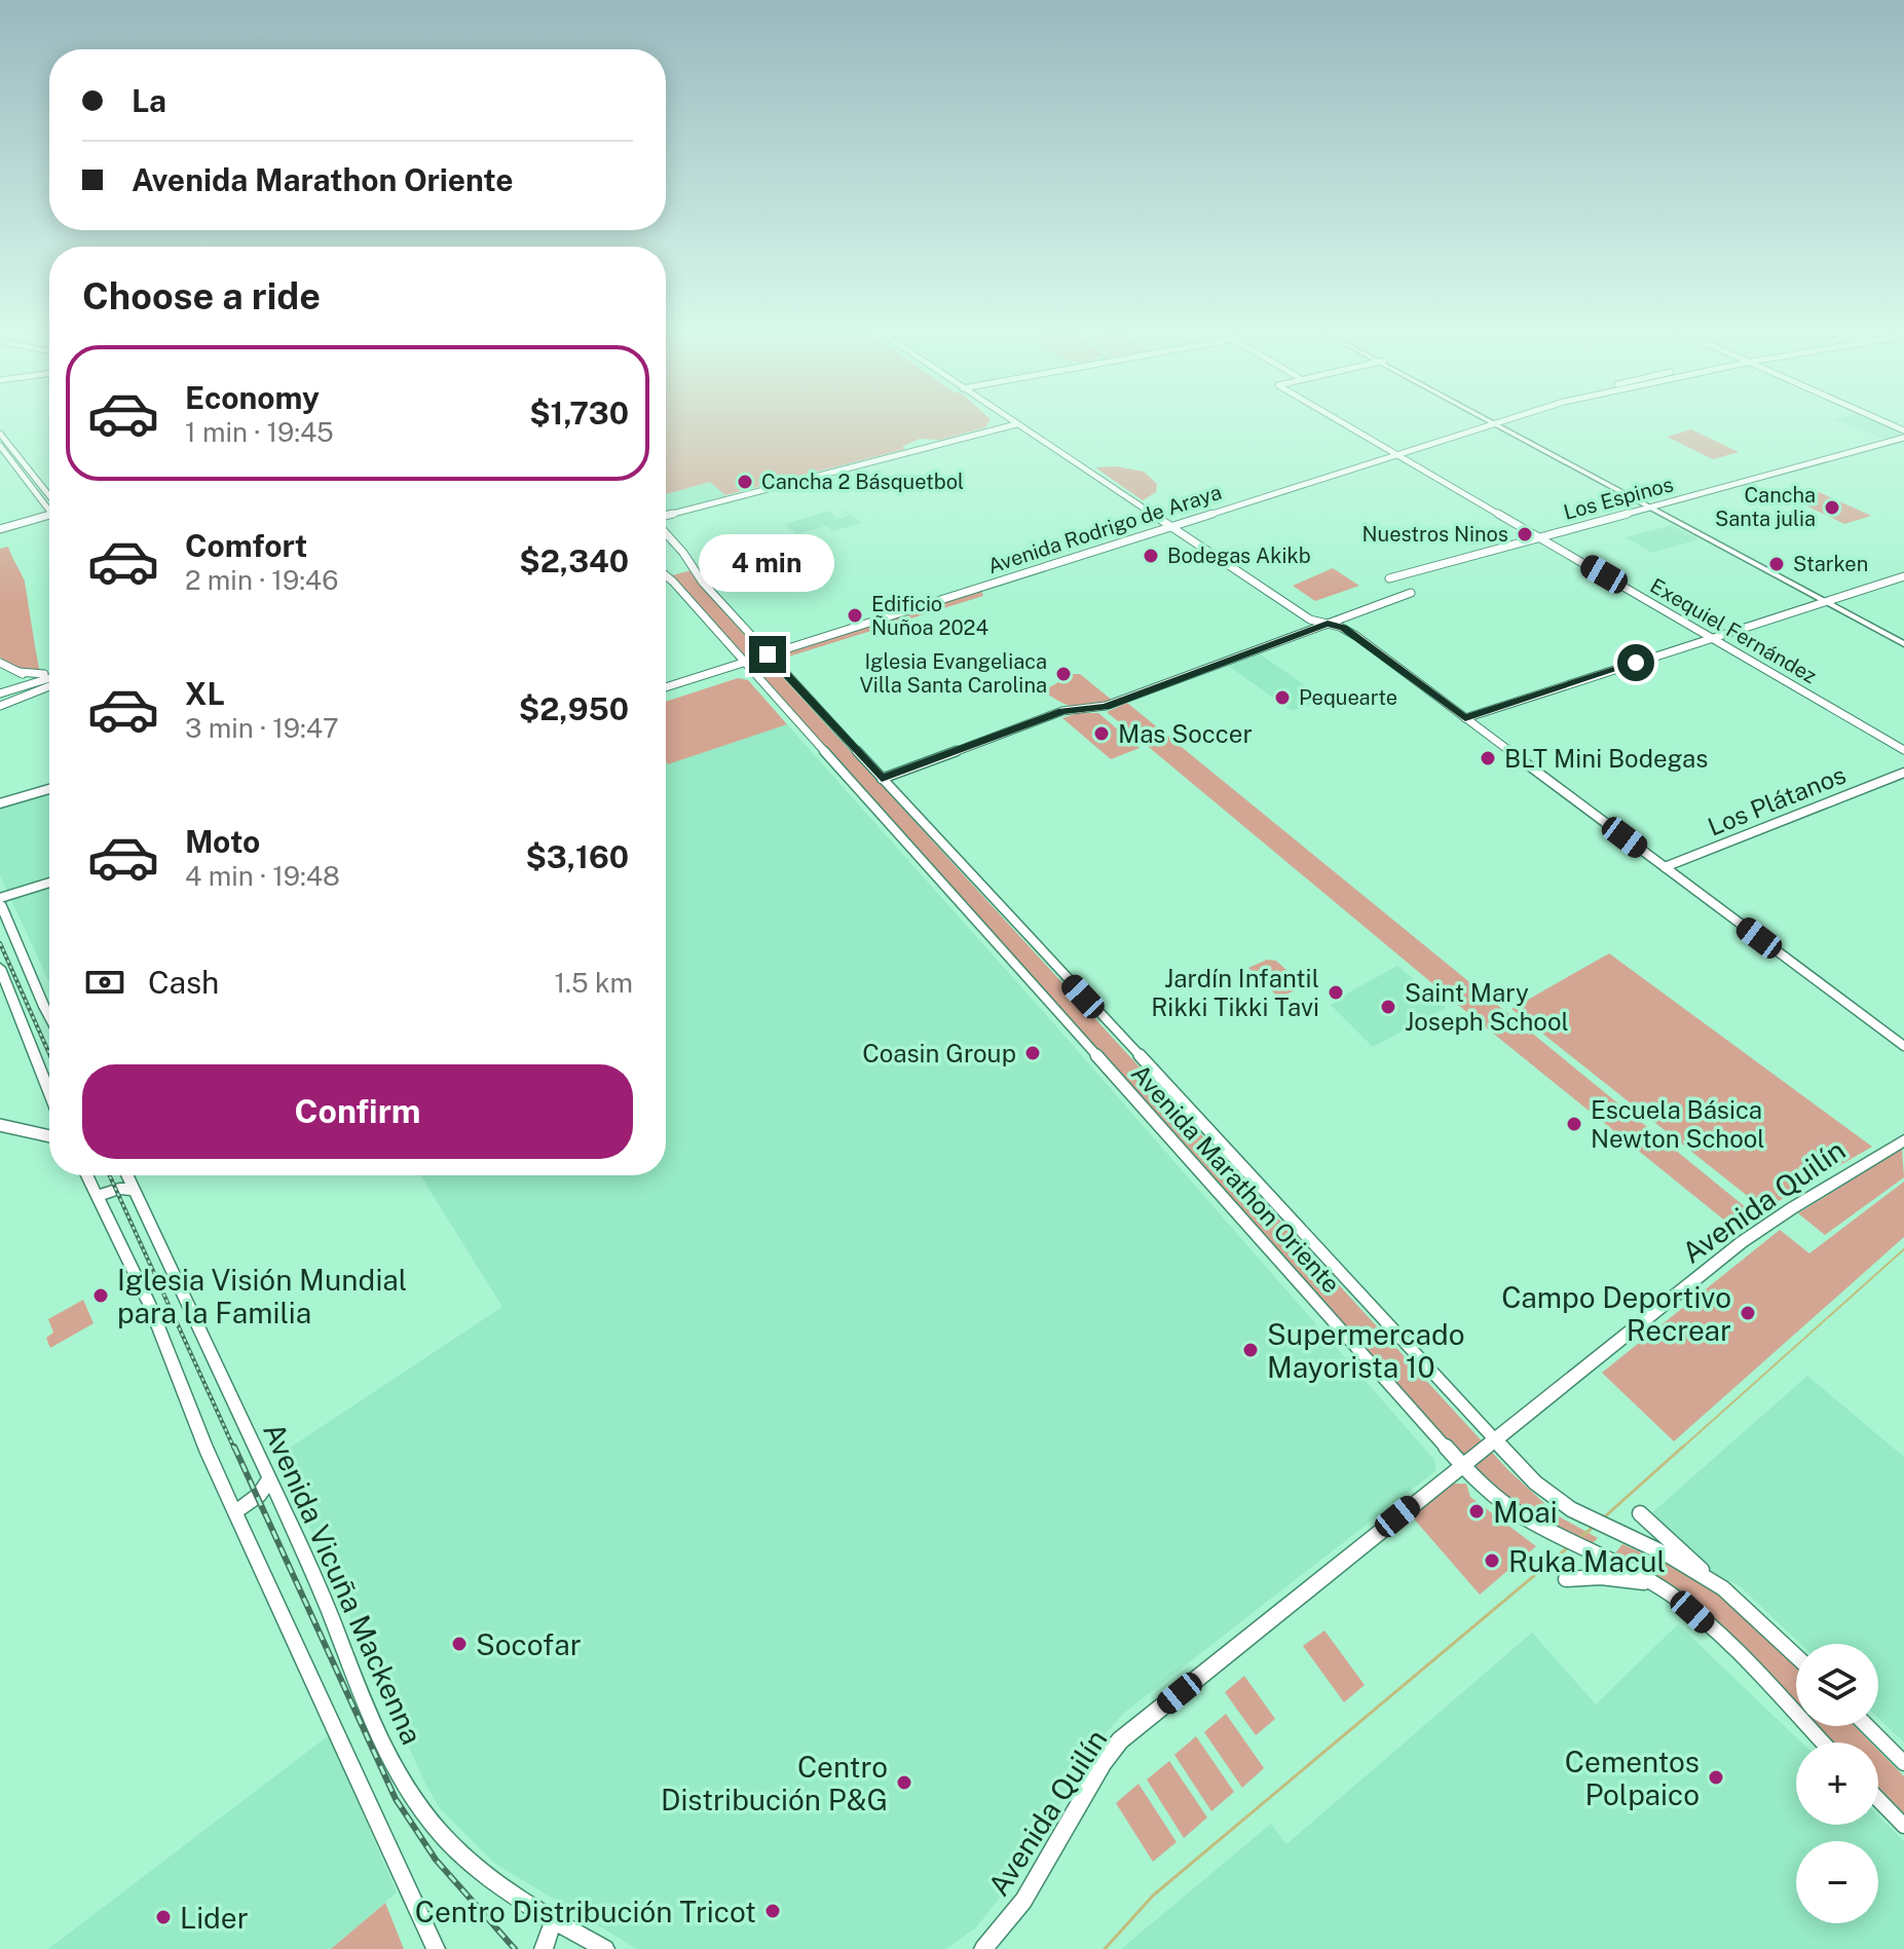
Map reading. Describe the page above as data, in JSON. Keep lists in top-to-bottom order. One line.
{"streets":{"main road":["Los Espinos","Avenida Rodrigo de Araya","Exequiel Fernández","Los Plátanos","Avenida Marathon Oriente","Avenida Quilín","Avenida Vicuña Mackenna"]},"crossings":[["Los Espinos","Exequiel Fernández"],["Avenida Rodrigo de Araya","Exequiel Fernández"],["Avenida Rodrigo de Araya","Avenida Marathon Oriente"],["Avenida Marathon Oriente","Avenida Quilín"]],"places":["Cancha 2 Básquetbol","Cancha Santa julia","Nuestros Ninos","Bodegas Akikb","Starken","Edificio Ñuñoa 2024","Iglesia Evangeliaca Villa Santa Carolina","Pequearte","Mas Soccer","BLT Mini Bodegas","Jardín Infantil Rikki Tikki Tavi","Saint Mary Joseph School","Coasin Group","Escuela Básica Newton School","Iglesia Visión Mundial para la Familia","Campo Deportivo Recrear","Supermercado Mayorista 10","Moai","Ruka Macul","Socofar","Cementos Polpaico","Centro Distribución P&G","Centro Distribución Tricot","Lider"],"page":{"banner":["La","Avenida Marathon Oriente"],"heading":"Choose a ride","list":[{"name":"Economy","note":"1 min · 19:45","value":"$1,730"},{"name":"Comfort","note":"2 min · 19:46","value":"$2,340"},{"name":"XL","note":"3 min · 19:47","value":"$2,950"},{"name":"Moto","note":"4 min · 19:48","value":"$3,160"}],"bubble":"4 min","pay":["Cash","1.5 km"],"buttons":"Confirm","map_buttons":["+","−"]}}
